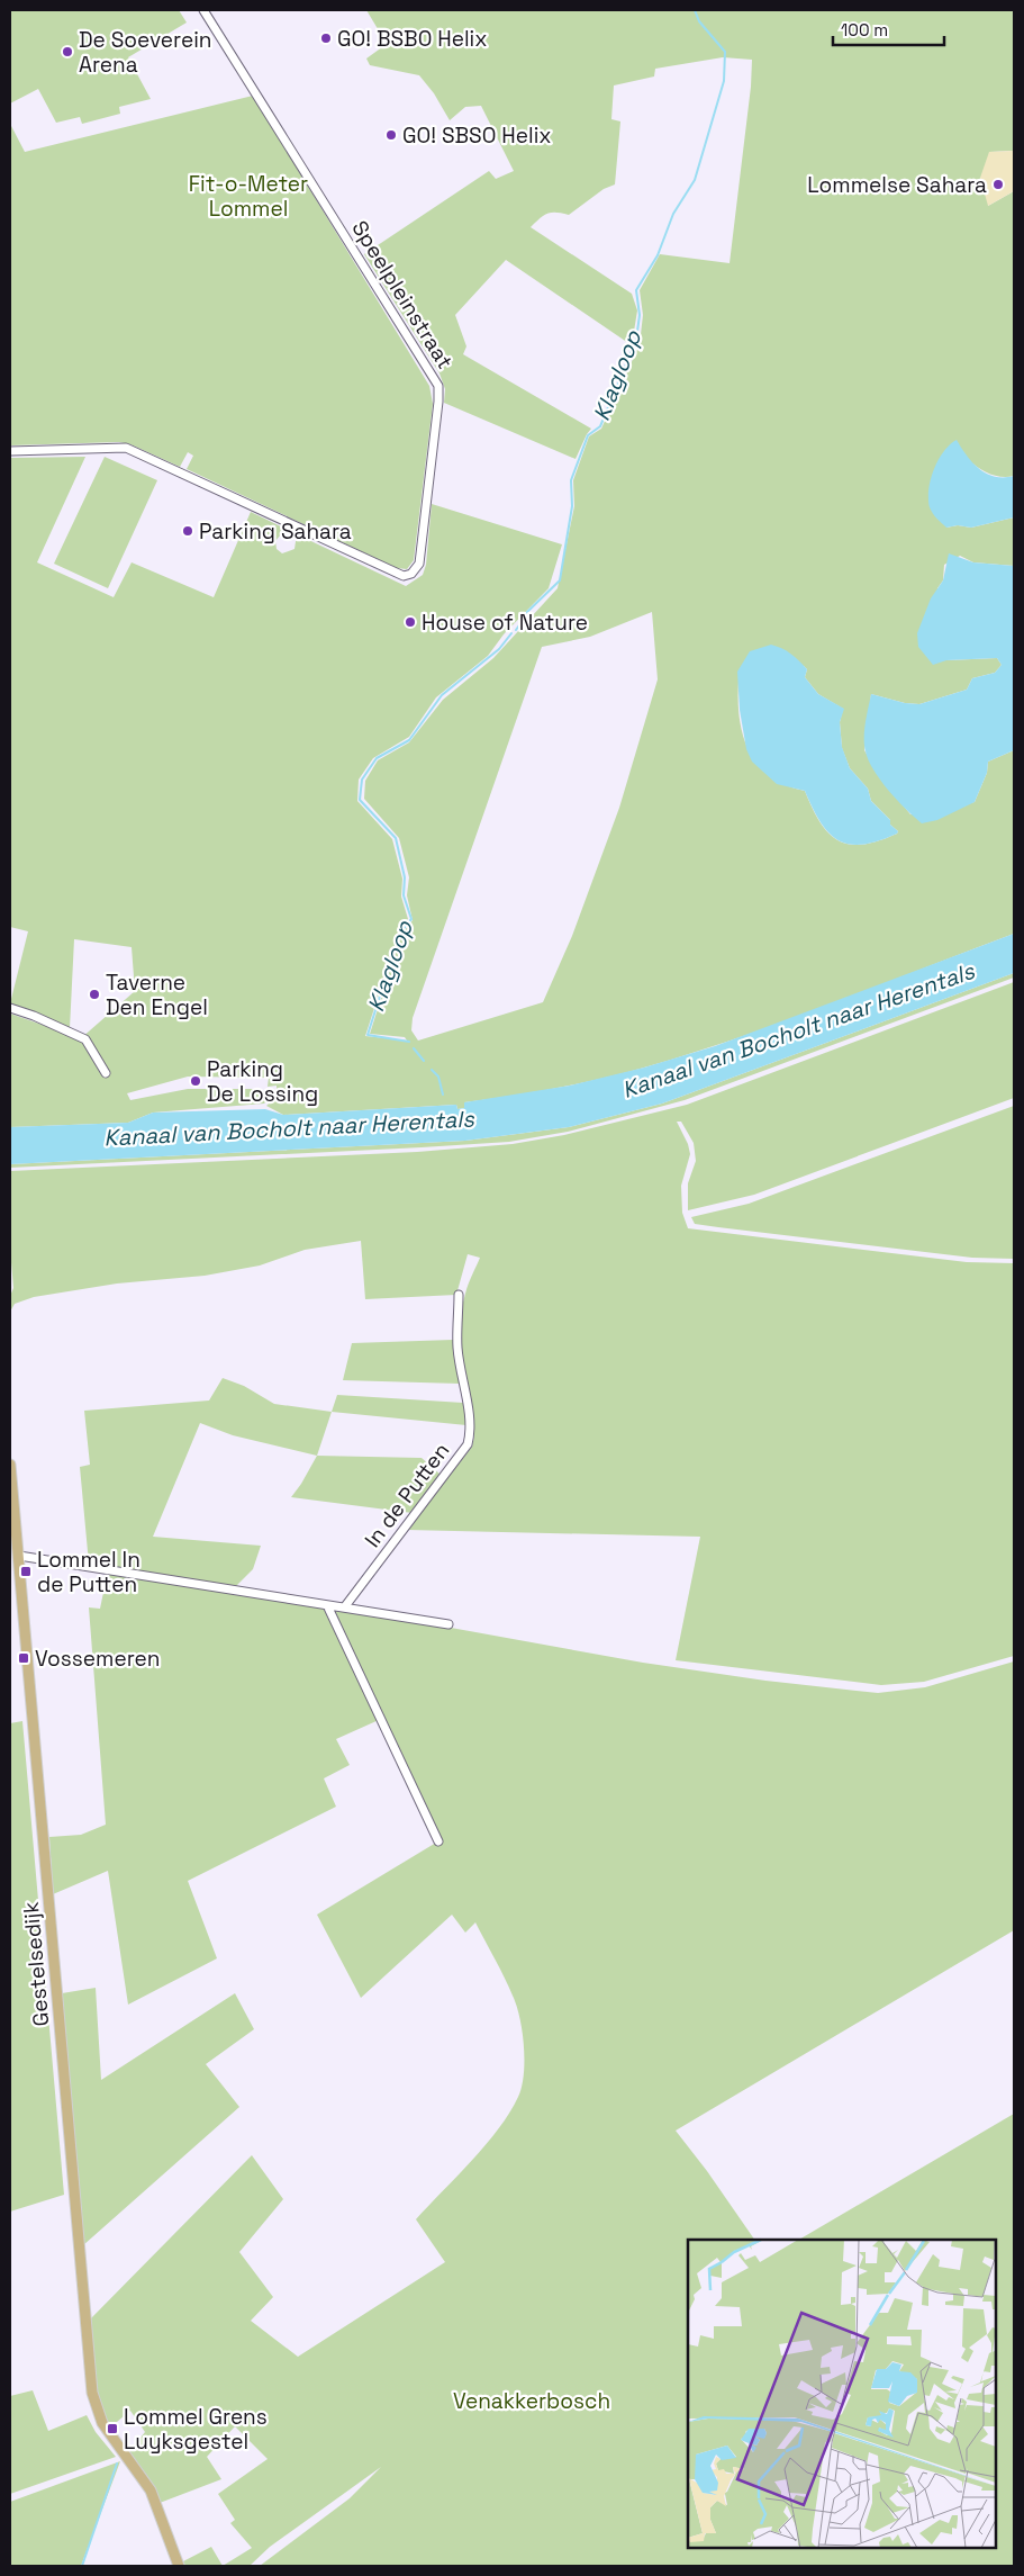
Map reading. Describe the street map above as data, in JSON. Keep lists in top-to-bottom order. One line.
{"streets":{"main road":["Gestelsedijk"],"street":["Speelpleinstraat","In de Putten"]},"water":["Klagloop","Kanaal van Bocholt naar Herentals"],"parks":["Fit-o-Meter Lommel","Venakkerbosch"],"places":{"other":["GO! BSBO Helix","De Soeverein Arena","GO! SBSO Helix","Lommelse Sahara","Parking Sahara","House of Nature","Taverne Den Engel","Parking De Lossing"],"transit":["Lommel In de Putten","Vossemeren","Lommel Grens Luyksgestel"]},"scale_bar":"100 m"}
